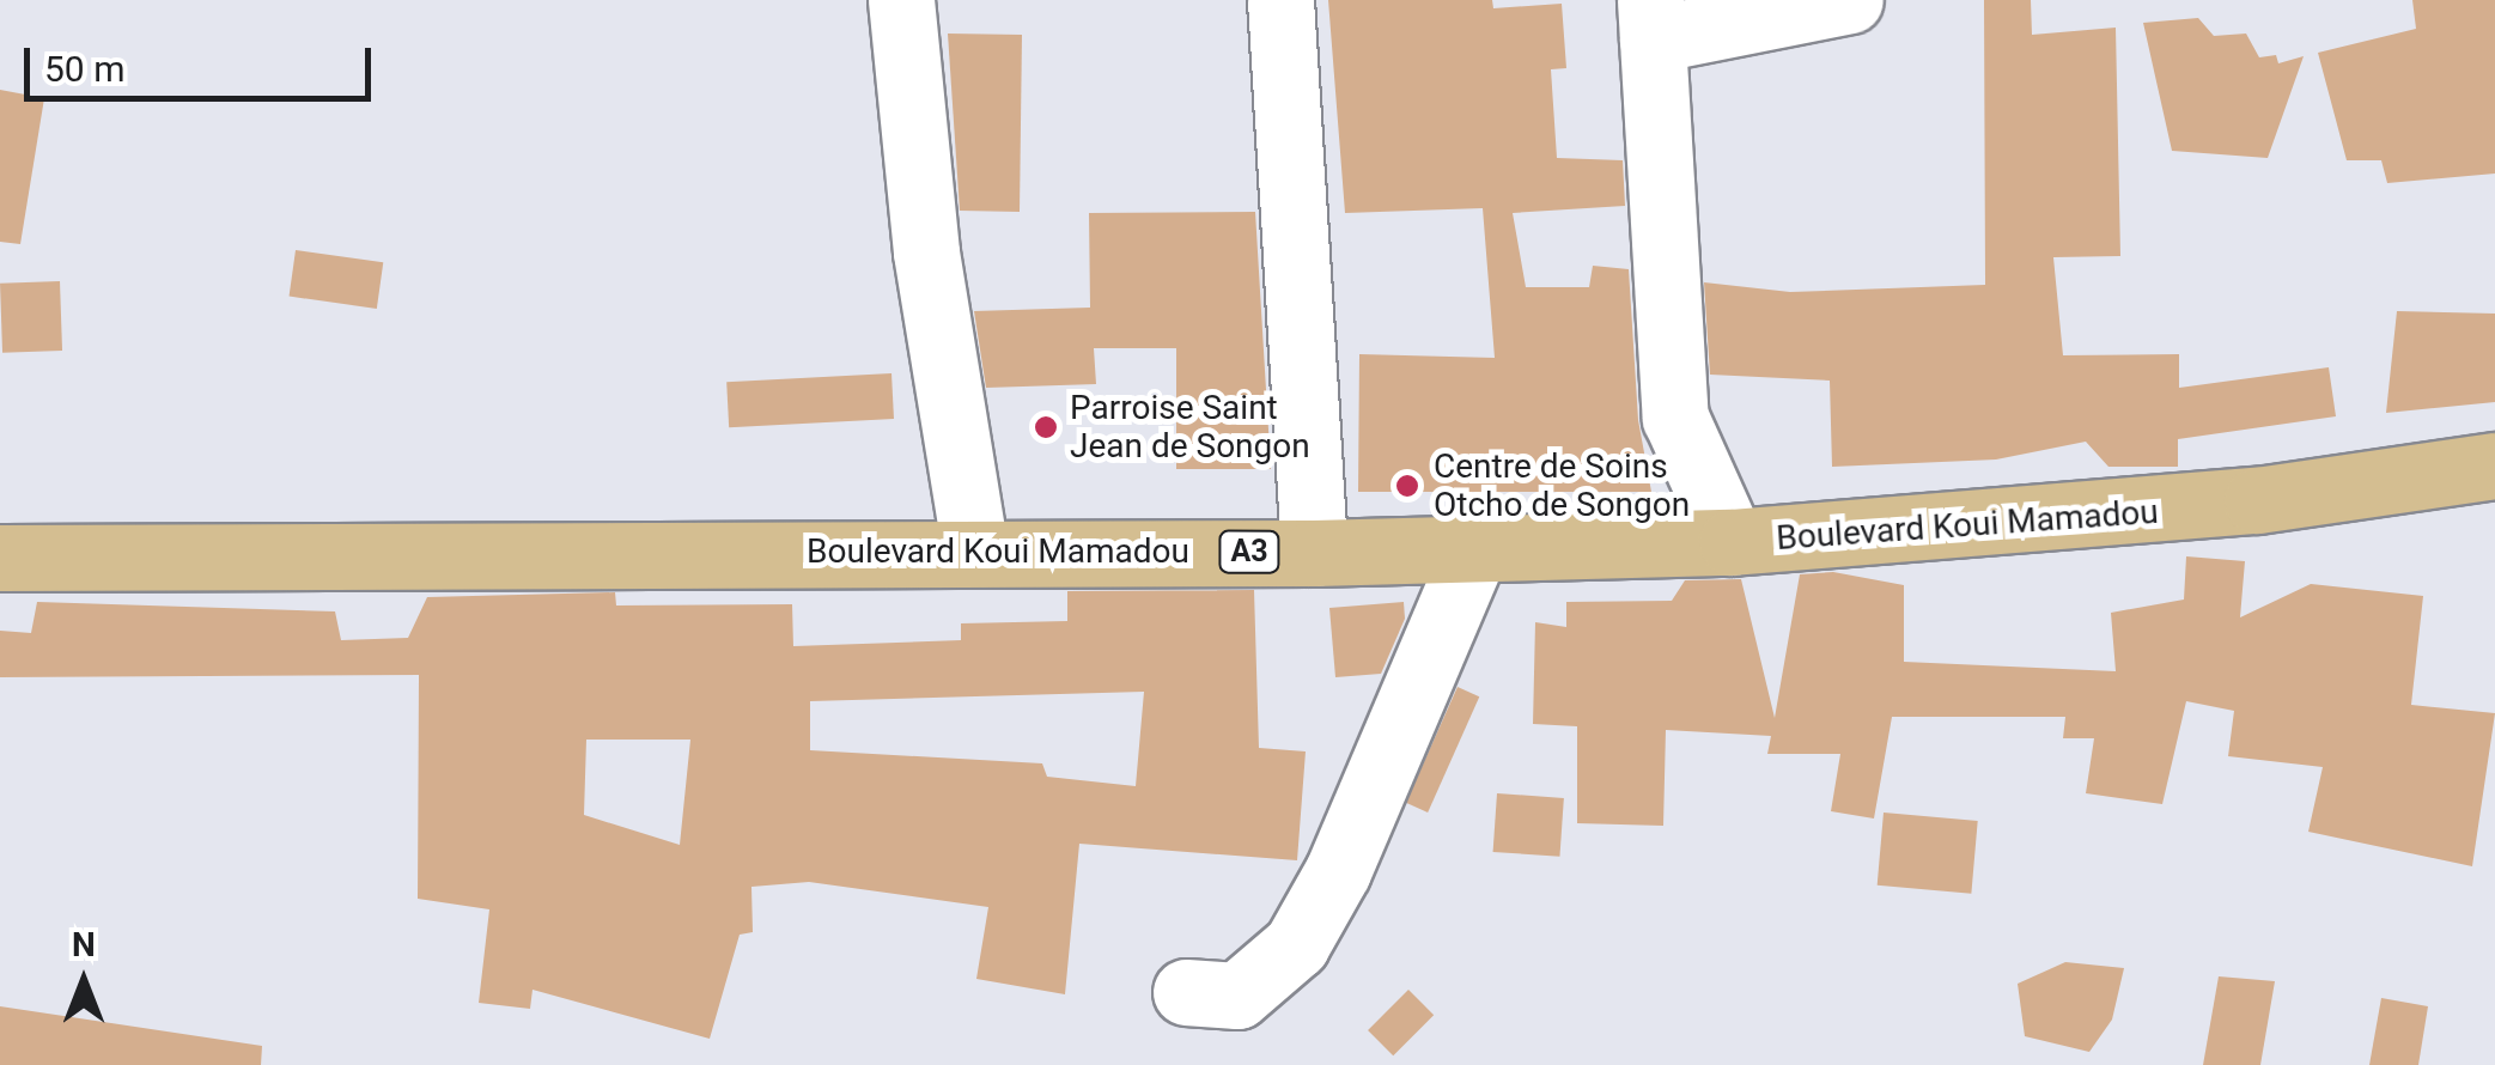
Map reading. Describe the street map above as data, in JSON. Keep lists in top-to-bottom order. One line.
{"streets":{"main road":["Boulevard Koui Mamadou","A3"]},"places":["Parroise Saint Jean de Songon","Centre de Soins Otcho de Songon"],"scale_bar":"50 m","north":"top"}
